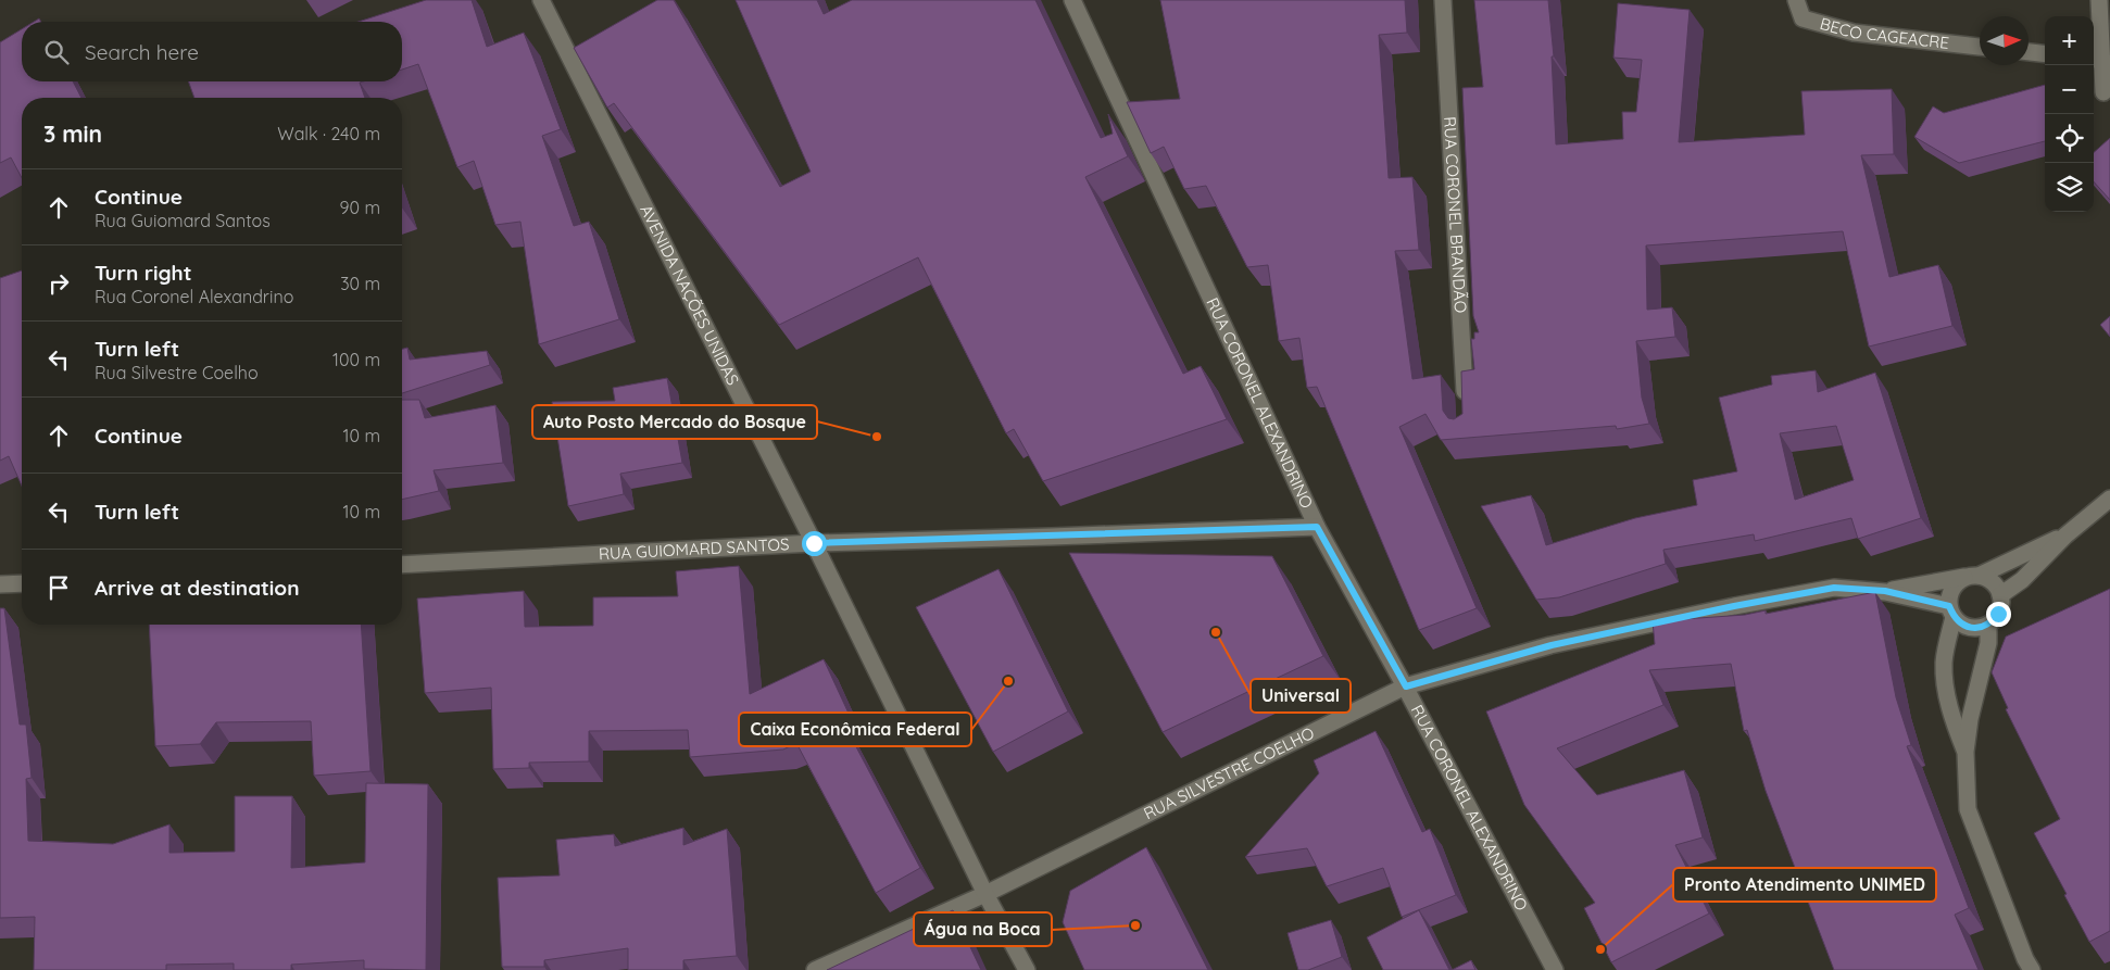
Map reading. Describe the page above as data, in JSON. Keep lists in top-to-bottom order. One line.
{"streets":{"street":["BECO CAGEACRE","RUA CORONEL BRANDÃO","AVENIDA NAÇÕES UNIDAS","RUA CORONEL ALEXANDRINO","RUA GUIOMARD SANTOS","RUA SILVESTRE COELHO"]},"crossings":[["AVENIDA NAÇÕES UNIDAS","RUA GUIOMARD SANTOS"],["AVENIDA NAÇÕES UNIDAS","RUA SILVESTRE COELHO"],["RUA CORONEL ALEXANDRINO","RUA GUIOMARD SANTOS"],["RUA CORONEL ALEXANDRINO","RUA SILVESTRE COELHO"]],"places":["Auto Posto Mercado do Bosque","Universal","Caixa Econômica Federal","Água na Boca","Pronto Atendimento UNIMED"],"north":"right","page":{"map_buttons":["+","−"],"search":"Search here","heading":["3 min","Walk · 240 m"],"list":[["Continue","Rua Guiomard Santos","90 m"],["Turn right","Rua Coronel Alexandrino","30 m"],["Turn left","Rua Silvestre Coelho","100 m"],["Continue","10 m"],["Turn left","10 m"],"Arrive at destination"]}}
